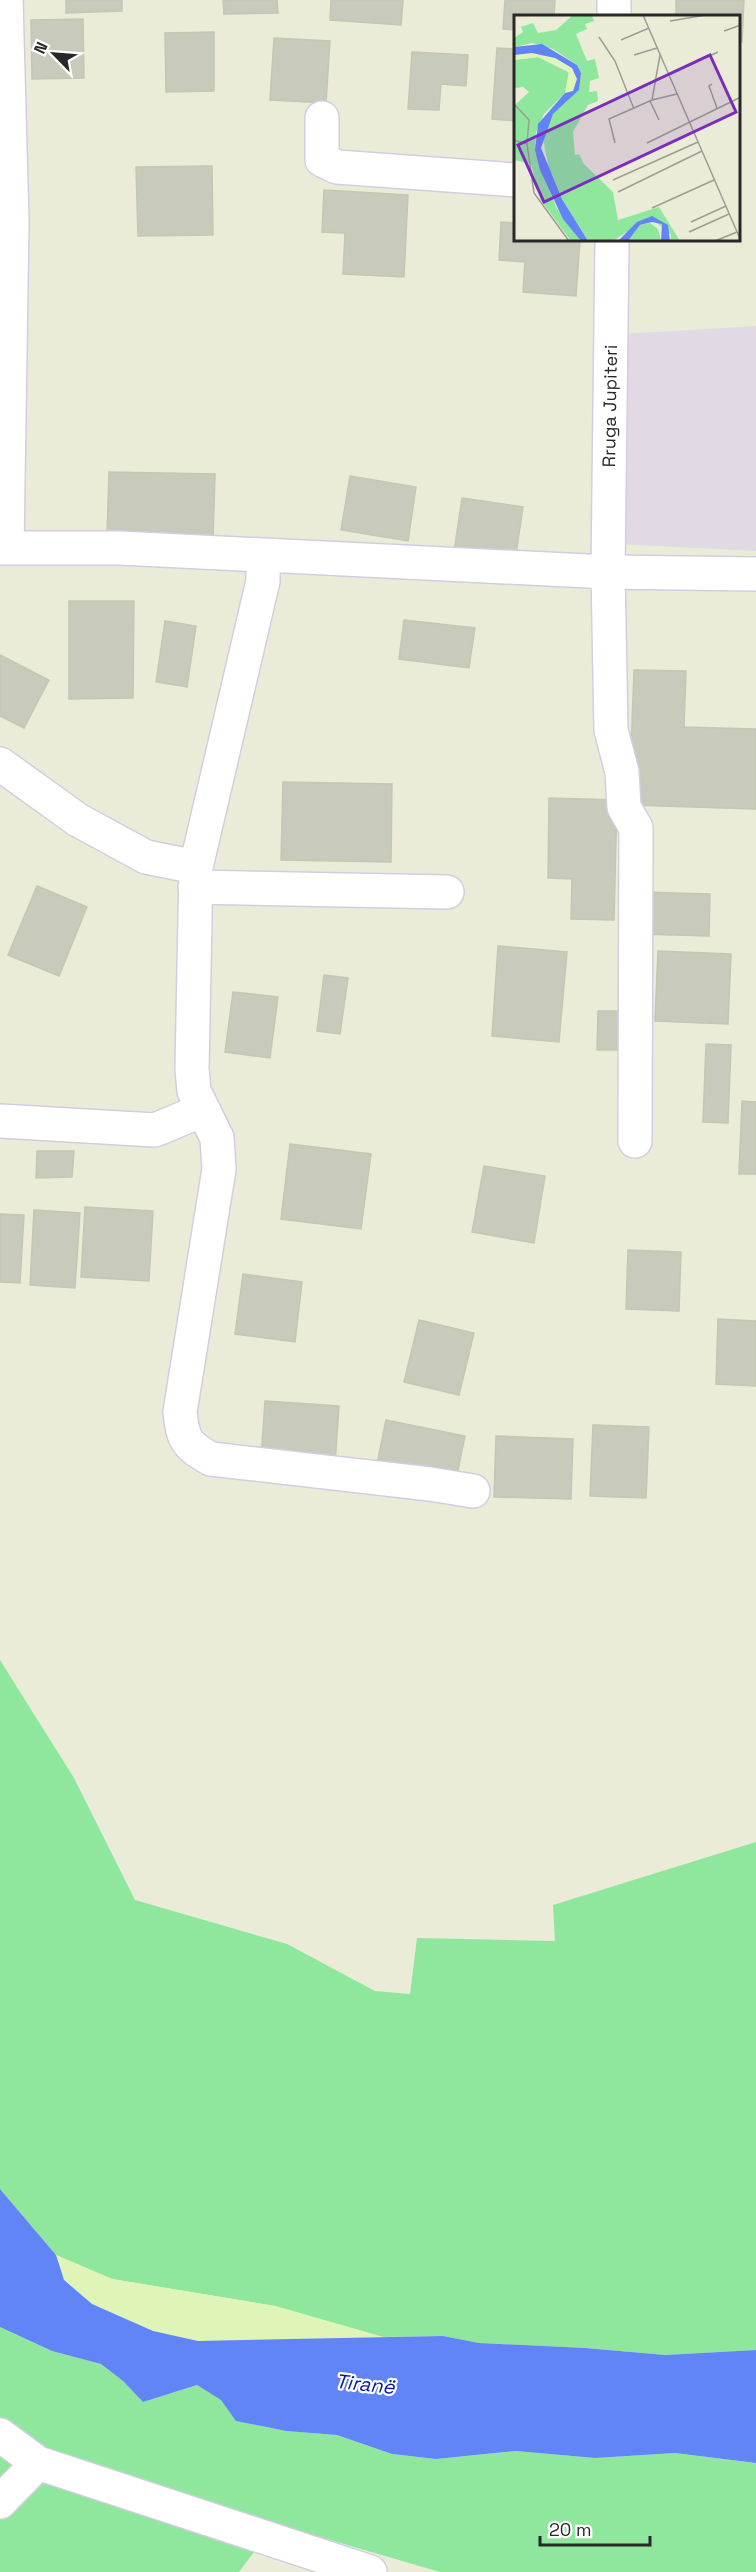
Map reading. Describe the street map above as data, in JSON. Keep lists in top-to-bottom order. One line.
{"streets":{"street":["Rruga Jupiteri"]},"water":["Tiranë"],"scale_bar":"20 m","north":"top left"}
